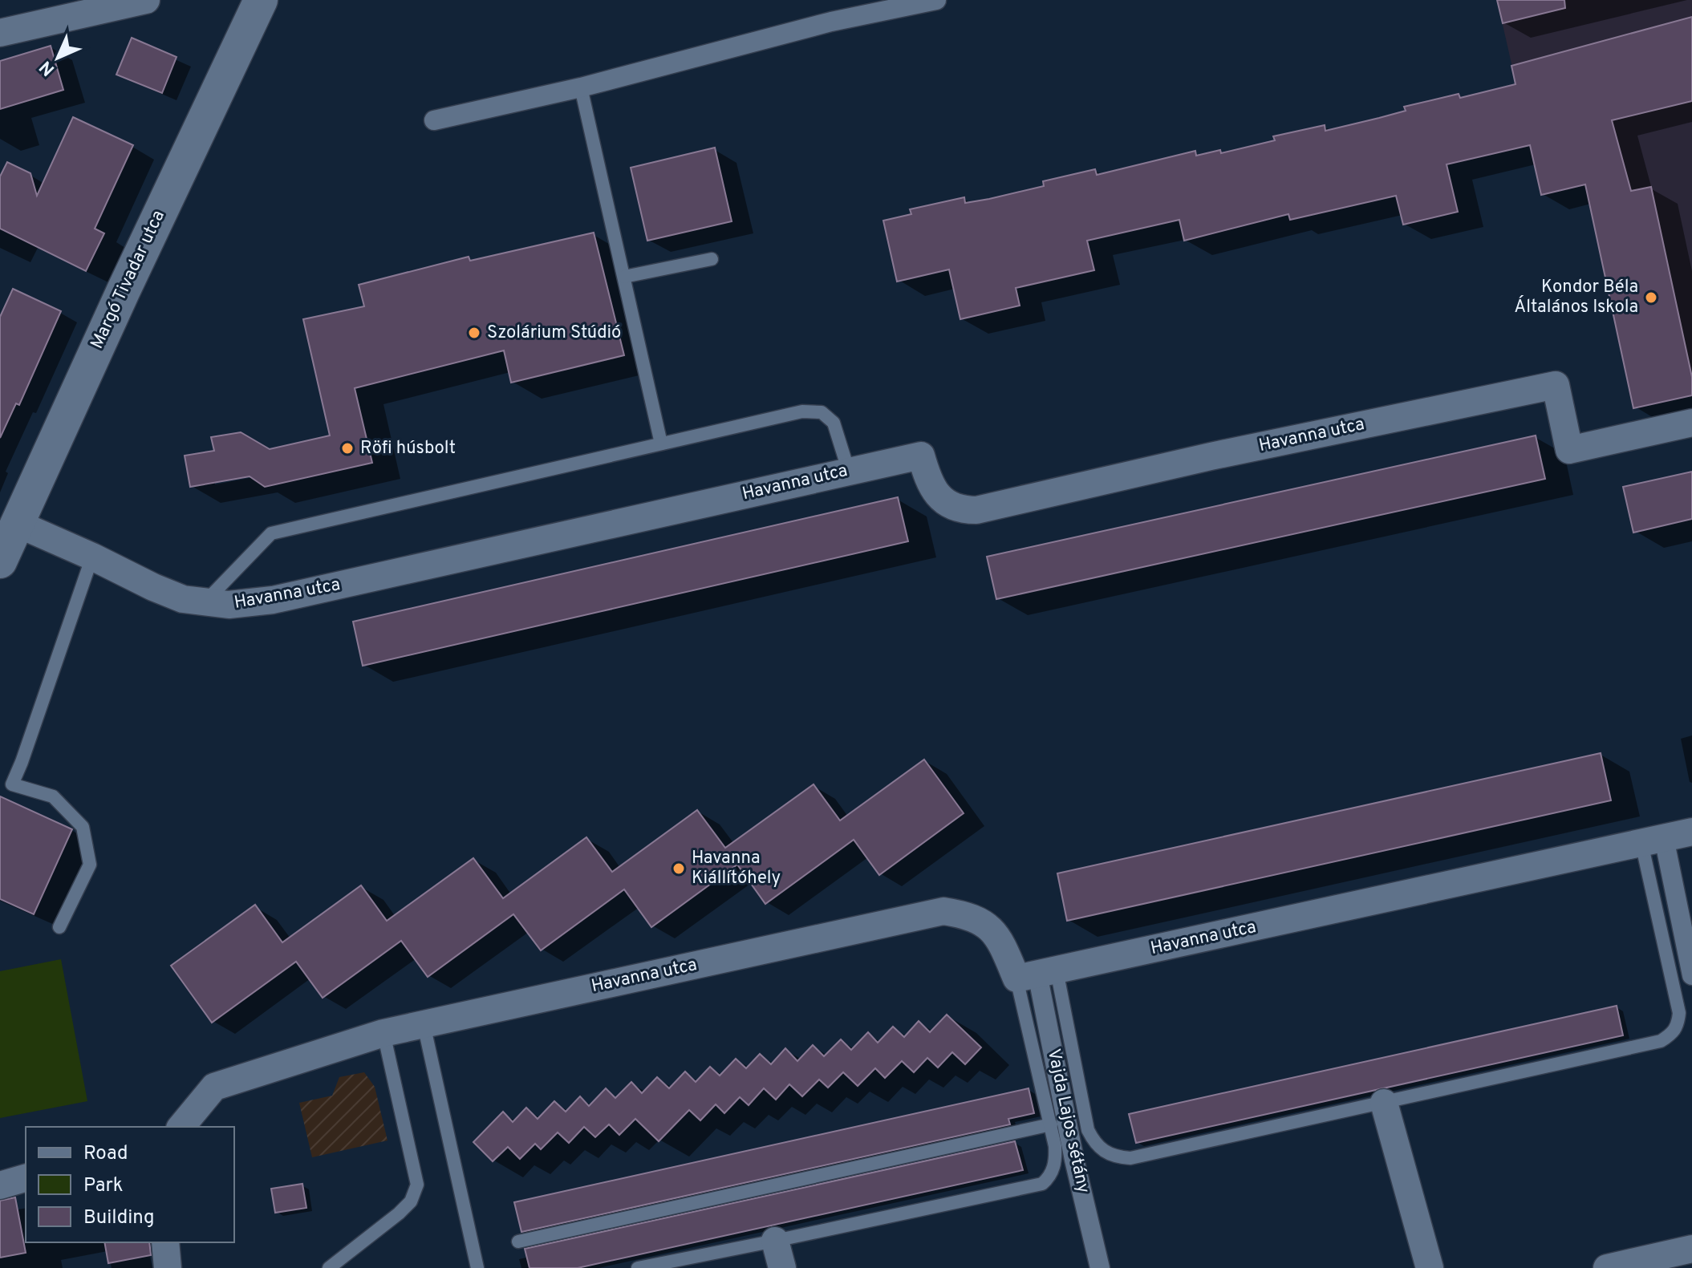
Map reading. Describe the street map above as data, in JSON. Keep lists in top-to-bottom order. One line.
{"streets":{"street":["Margó Tivadar utca","Havanna utca","Vajda Lajos sétány"]},"crossings":[["Margó Tivadar utca","Havanna utca"],["Havanna utca","Vajda Lajos sétány"]],"places":["Kondor Béla Általános Iskola","Szolárium Stúdió","Röfi húsbolt","Havanna Kiállítóhely"],"legend":["Road","Park","Building"],"north":"bottom left"}
